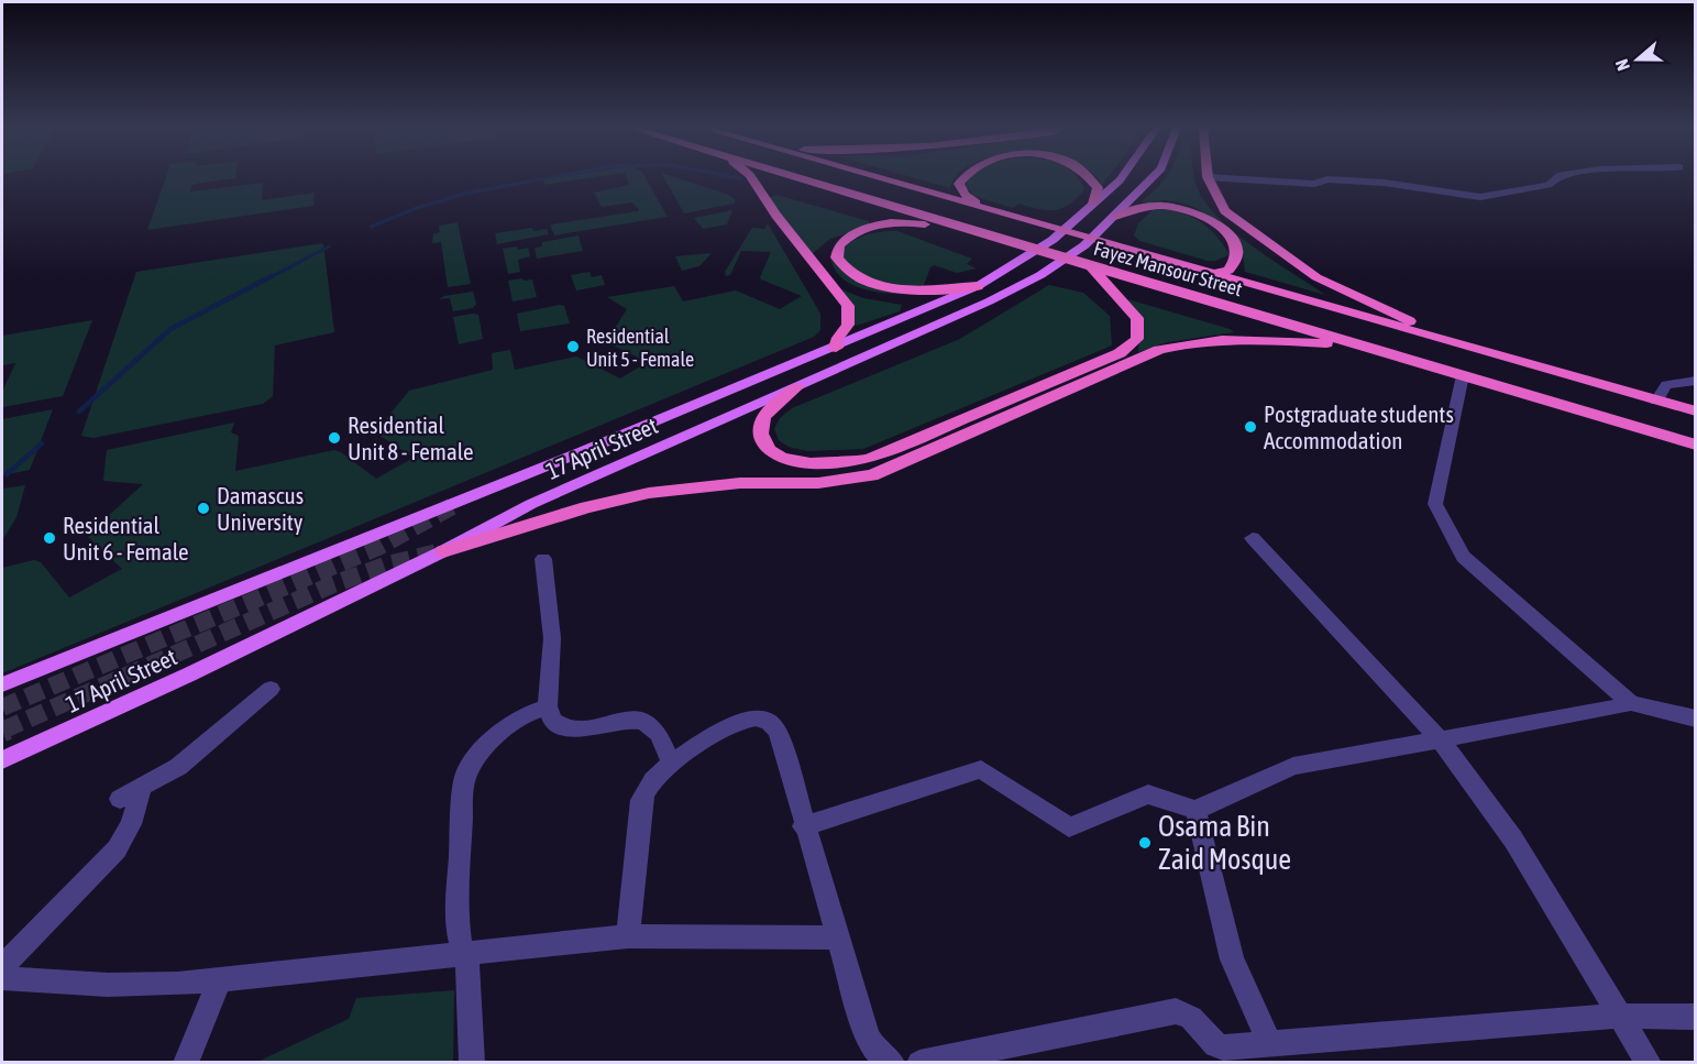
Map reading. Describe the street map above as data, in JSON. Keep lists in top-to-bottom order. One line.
{"streets":{"highway":["Fayez Mansour Street"],"main road":["17 April Street"]},"places":["Residential Unit 5 - Female","Postgraduate students Accommodation","Residential Unit 8 - Female","Damascus University","Residential Unit 6 - Female","Osama Bin Zaid Mosque"],"north":"left"}
